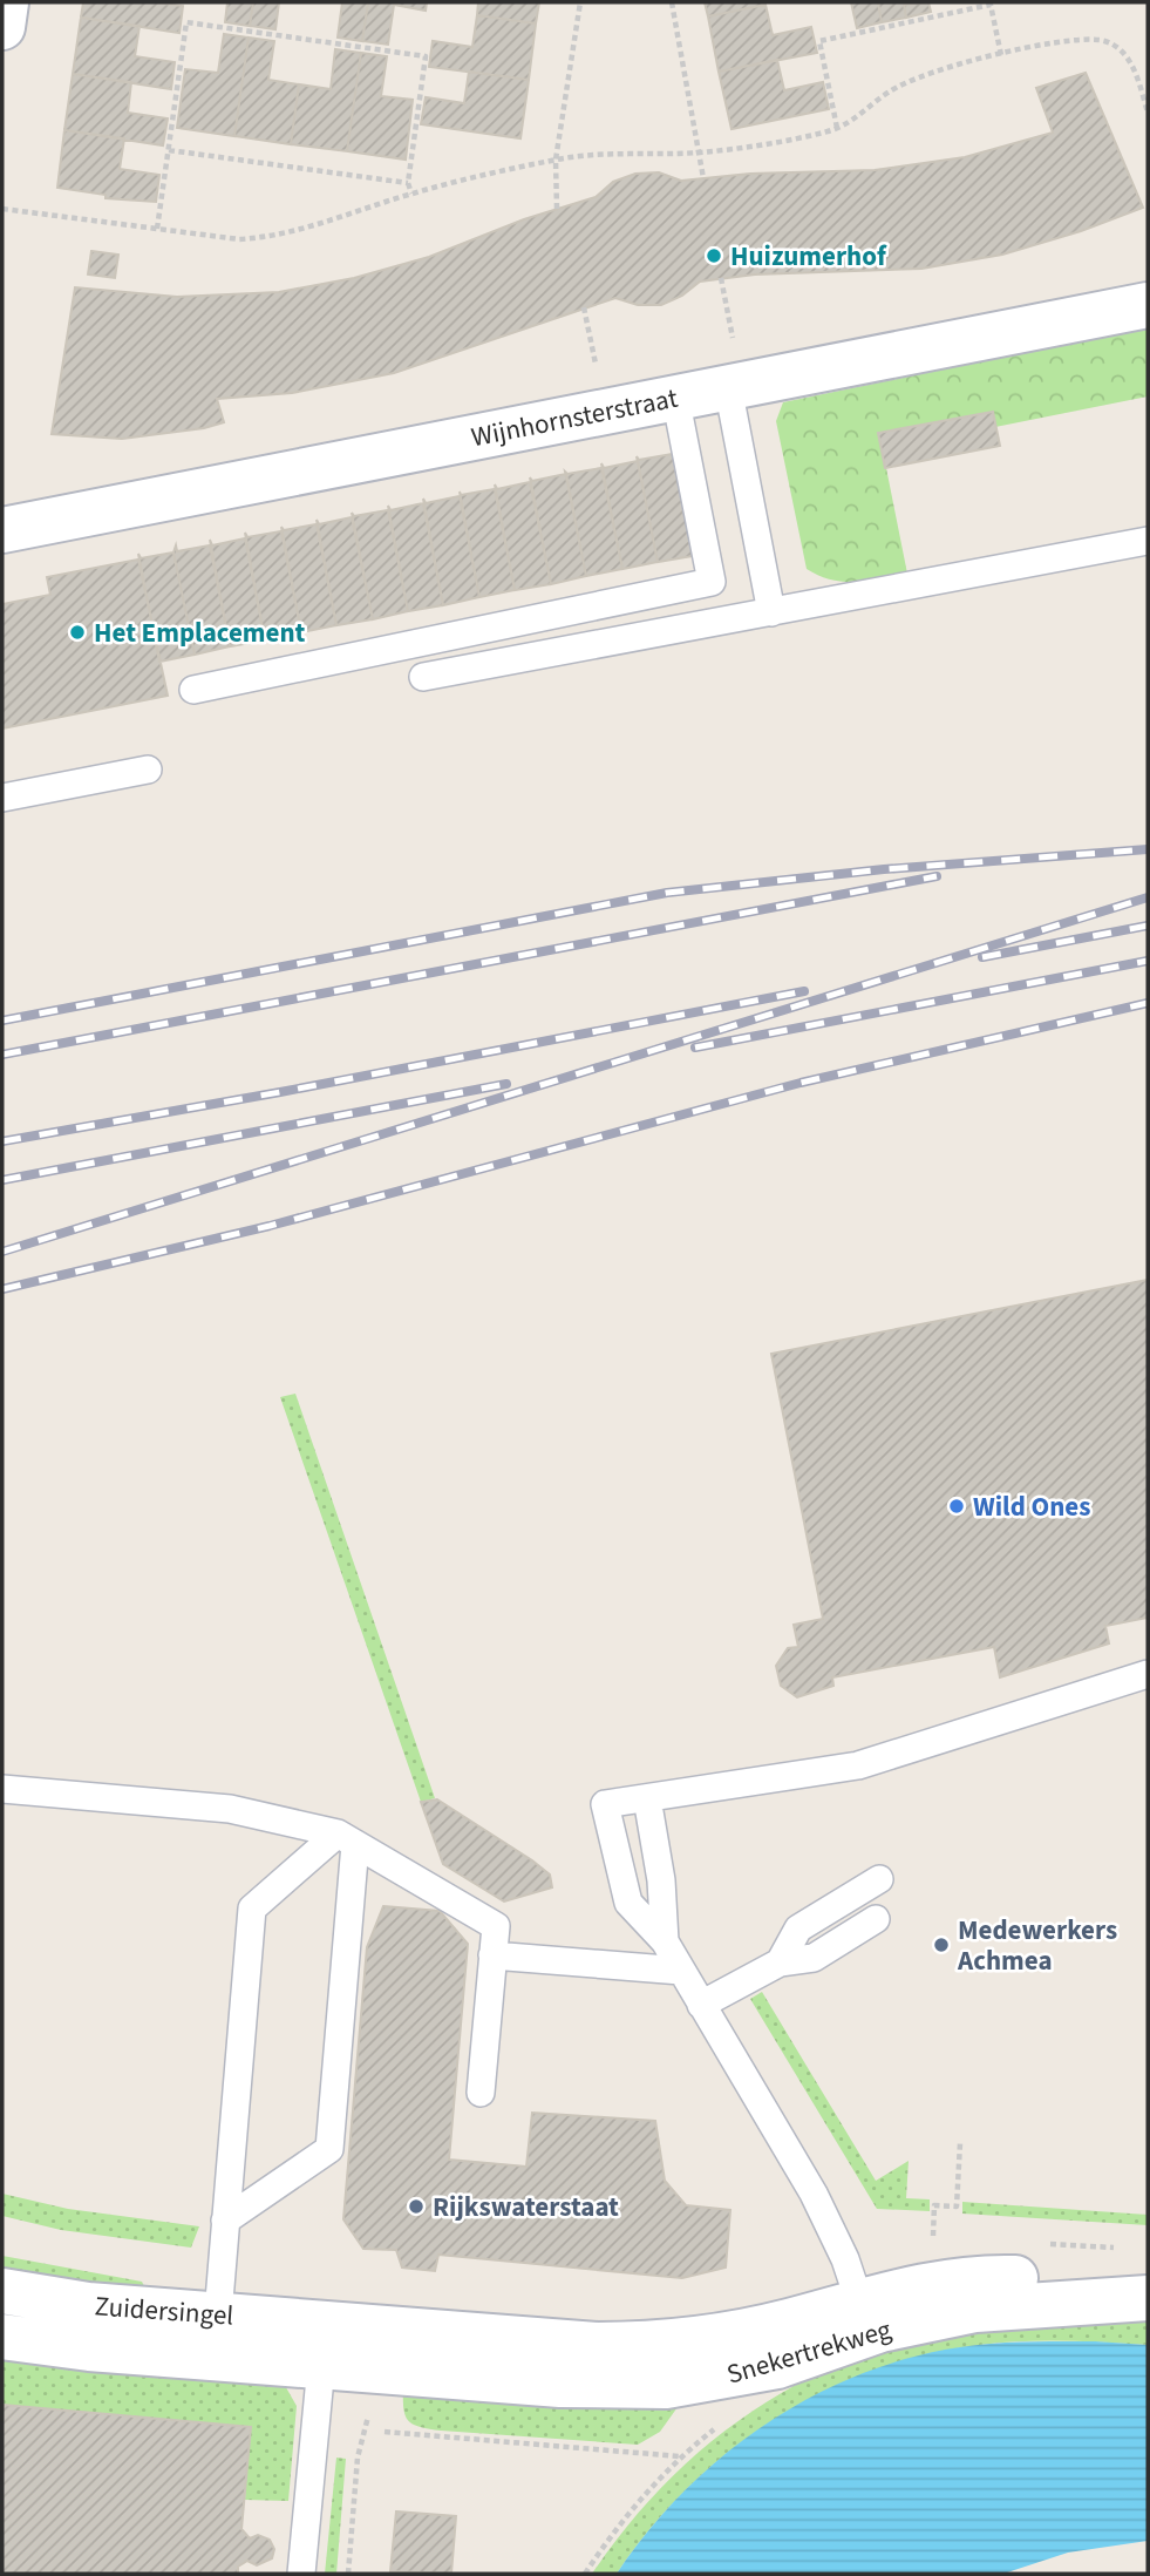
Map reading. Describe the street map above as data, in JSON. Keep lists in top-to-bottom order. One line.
{"streets":{"main road":["Wijnhornsterstraat","Zuidersingel","Snekertrekweg"]},"crossings":[["Zuidersingel","Snekertrekweg"]],"places":["Huizumerhof","Het Emplacement","Wild Ones","Medewerkers Achmea","Rijkswaterstaat"]}
